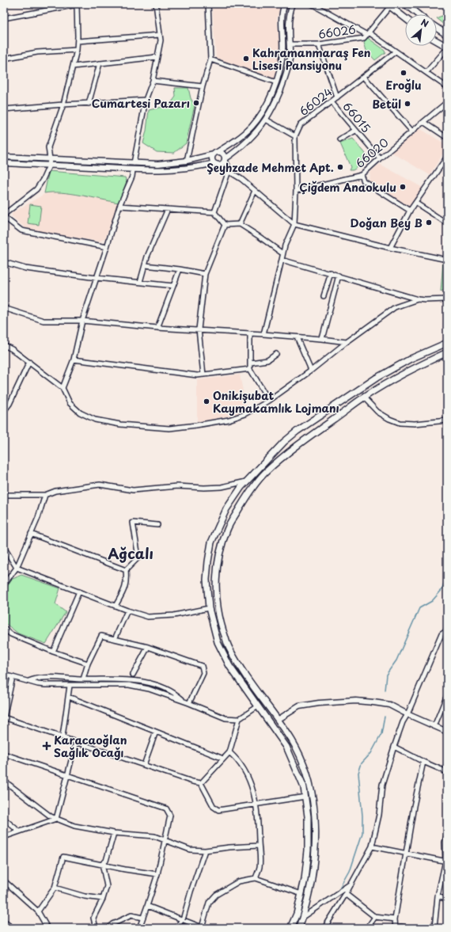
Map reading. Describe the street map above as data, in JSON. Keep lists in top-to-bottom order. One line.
{"streets":{"street":["66026","66024","66015","66020"]},"crossings":[["66024","66015"],["66015","66020"]],"districts":["Ağcalı"],"places":{"other":["Kahramanmaraş Fen Lisesi Pansiyonu","Eroğlu","Cumartesi Pazarı","Betül","Şeyhzade Mehmet Apt.","Çiğdem Anaokulu","Doğan Bey B","Onikişubat Kaymakamlık Lojmanı"],"health":["Karacaoğlan Sağlık Ocağı"]},"north":"top right"}
